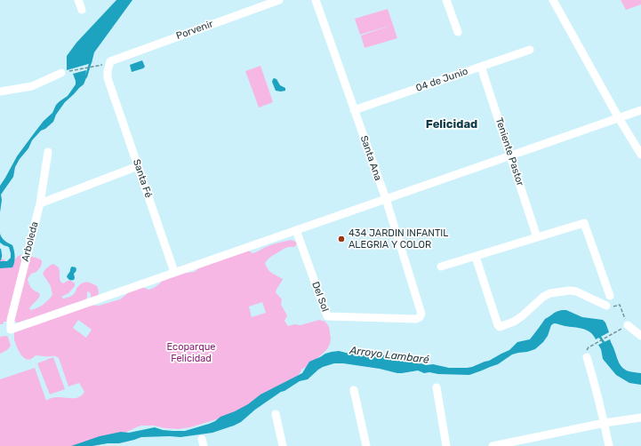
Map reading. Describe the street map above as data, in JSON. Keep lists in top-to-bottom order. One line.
{"streets":{"street":["Porvenir","04 de Junio","Teniente Pastor","Santa Ana","Santa Fé","Arboleda","Del Sol"]},"crossings":[["Porvenir","Santa Fé"],["04 de Junio","Teniente Pastor"],["04 de Junio","Santa Ana"],["Santa Ana","Del Sol"],["Santa Fé","Arboleda"]],"districts":["Felicidad"],"water":["Arroyo Lambaré"],"parks":["Ecoparque Felicidad"],"places":["434 JARDIN INFANTIL ALEGRIA Y COLOR"]}
